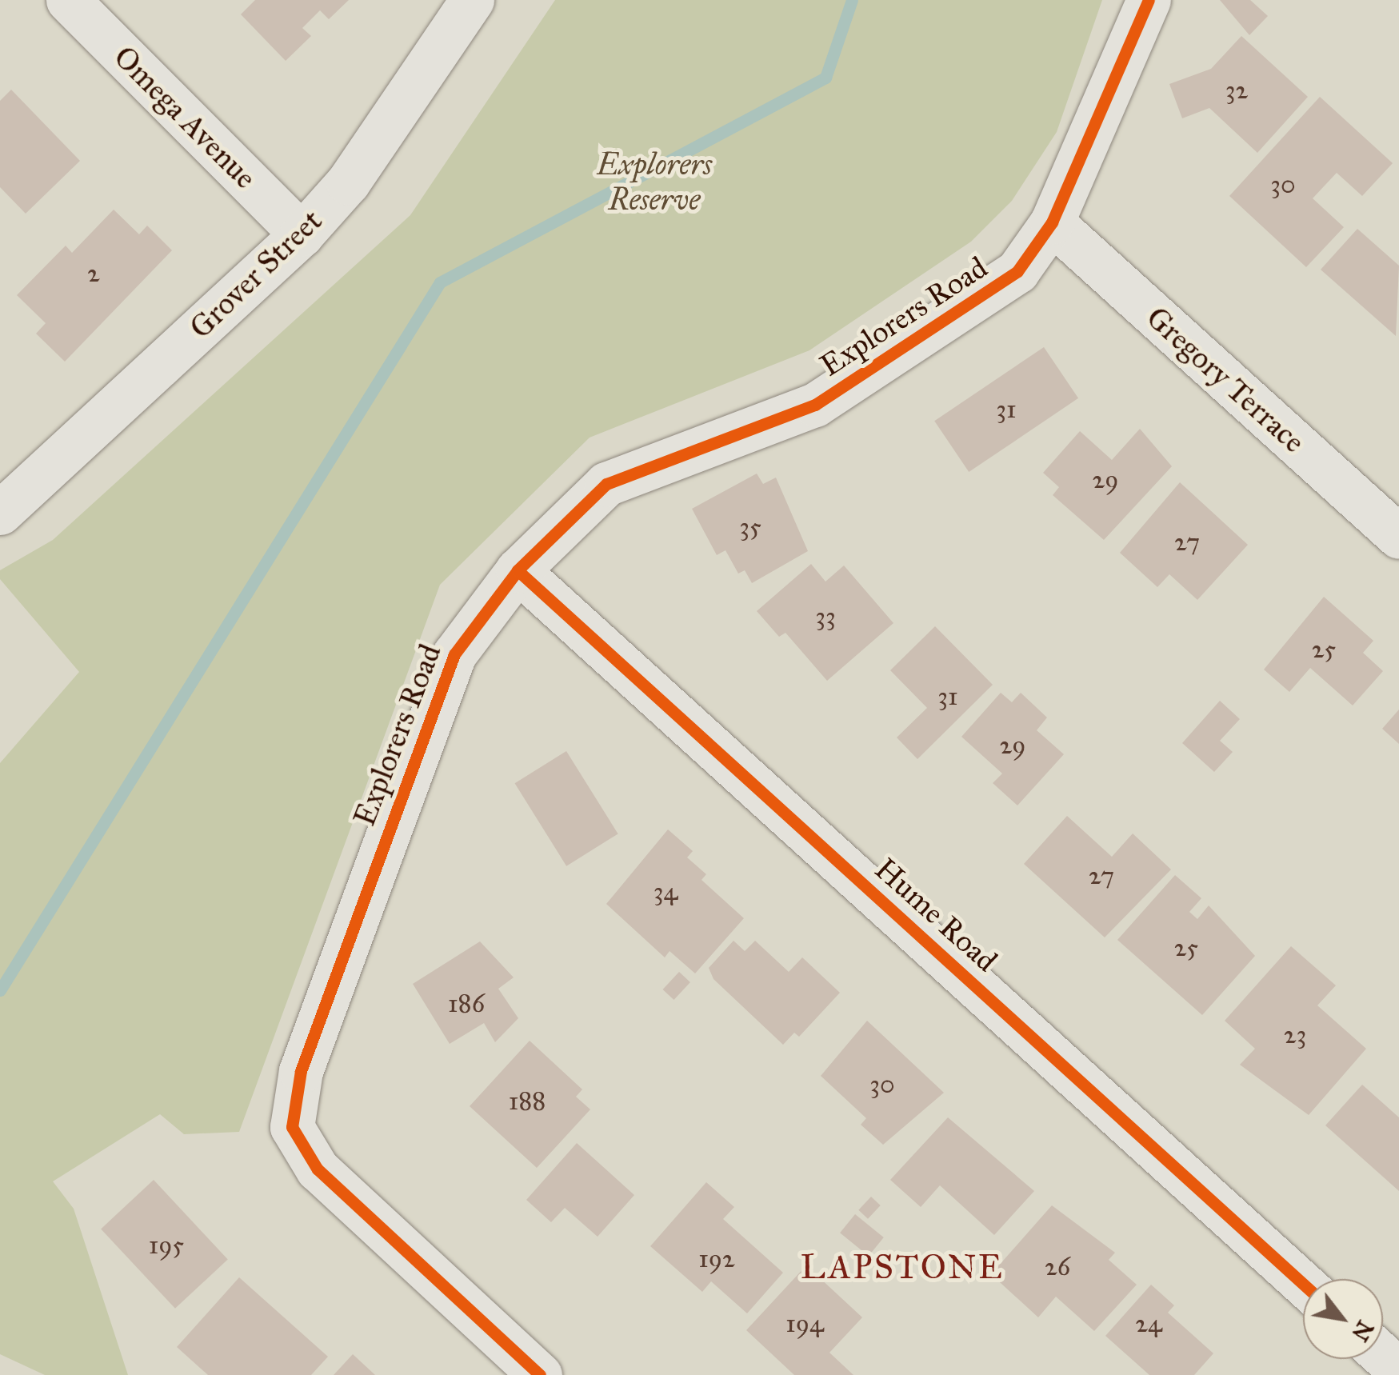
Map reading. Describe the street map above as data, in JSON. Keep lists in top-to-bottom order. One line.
{"streets":{"street":["Omega Avenue","Grover Street","Explorers Road","Gregory Terrace","Hume Road"]},"crossings":[["Omega Avenue","Grover Street"],["Explorers Road","Gregory Terrace"],["Explorers Road","Hume Road"]],"districts":["LAPSTONE"],"parks":["Explorers Reserve"],"house_numbers":["32","30","2","31","29","35","27","33","25","31","29","27","34","25","186","23","30","188","195","192","26","194","24"],"north":"bottom right"}
